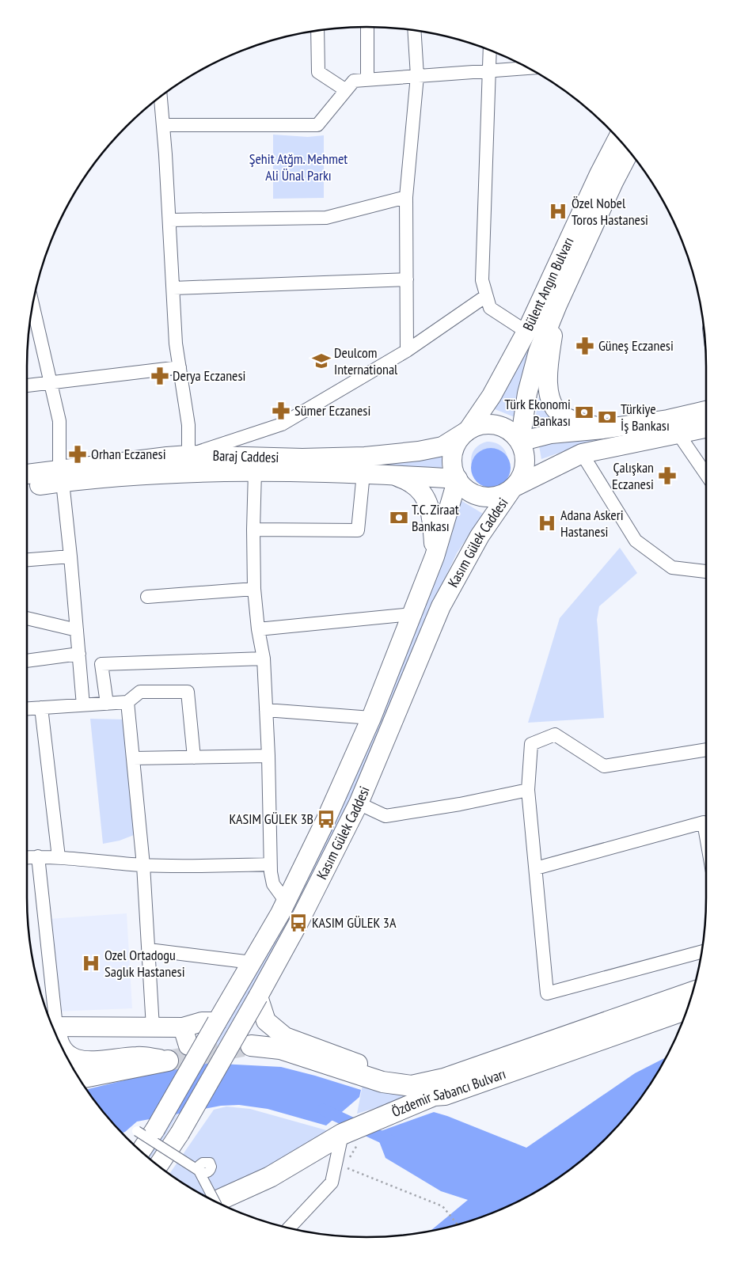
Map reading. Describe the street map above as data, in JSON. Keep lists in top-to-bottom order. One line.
{"streets":{"main road":["Bülent Angın Bulvarı","Baraj Caddesi","Kasım Gülek Caddesi","Özdemir Sabancı Bulvarı"]},"crossings":[["Bülent Angın Bulvarı","Baraj Caddesi"],["Bülent Angın Bulvarı","Kasım Gülek Caddesi"],["Baraj Caddesi","Kasım Gülek Caddesi"]],"parks":["Şehit Atğm. Mehmet Ali Ünal Parkı"],"places":{"hospital":["Özel Nobel Toros Hastanesi","Adana Askeri Hastanesi","Ozel Ortadogu Saglık Hastanesi"],"pharmacy":["Güneş Eczanesi","Derya Eczanesi","Sümer Eczanesi","Orhan Eczanesi","Çalışkan Eczanesi"],"school or university":["Deulcom International"],"bank":["Türk Ekonomi Bankası","Türkiye İş Bankası","T.C. Ziraat Bankası"],"bus stop":["KASIM GÜLEK 3B","KASIM GÜLEK 3A"]}}
